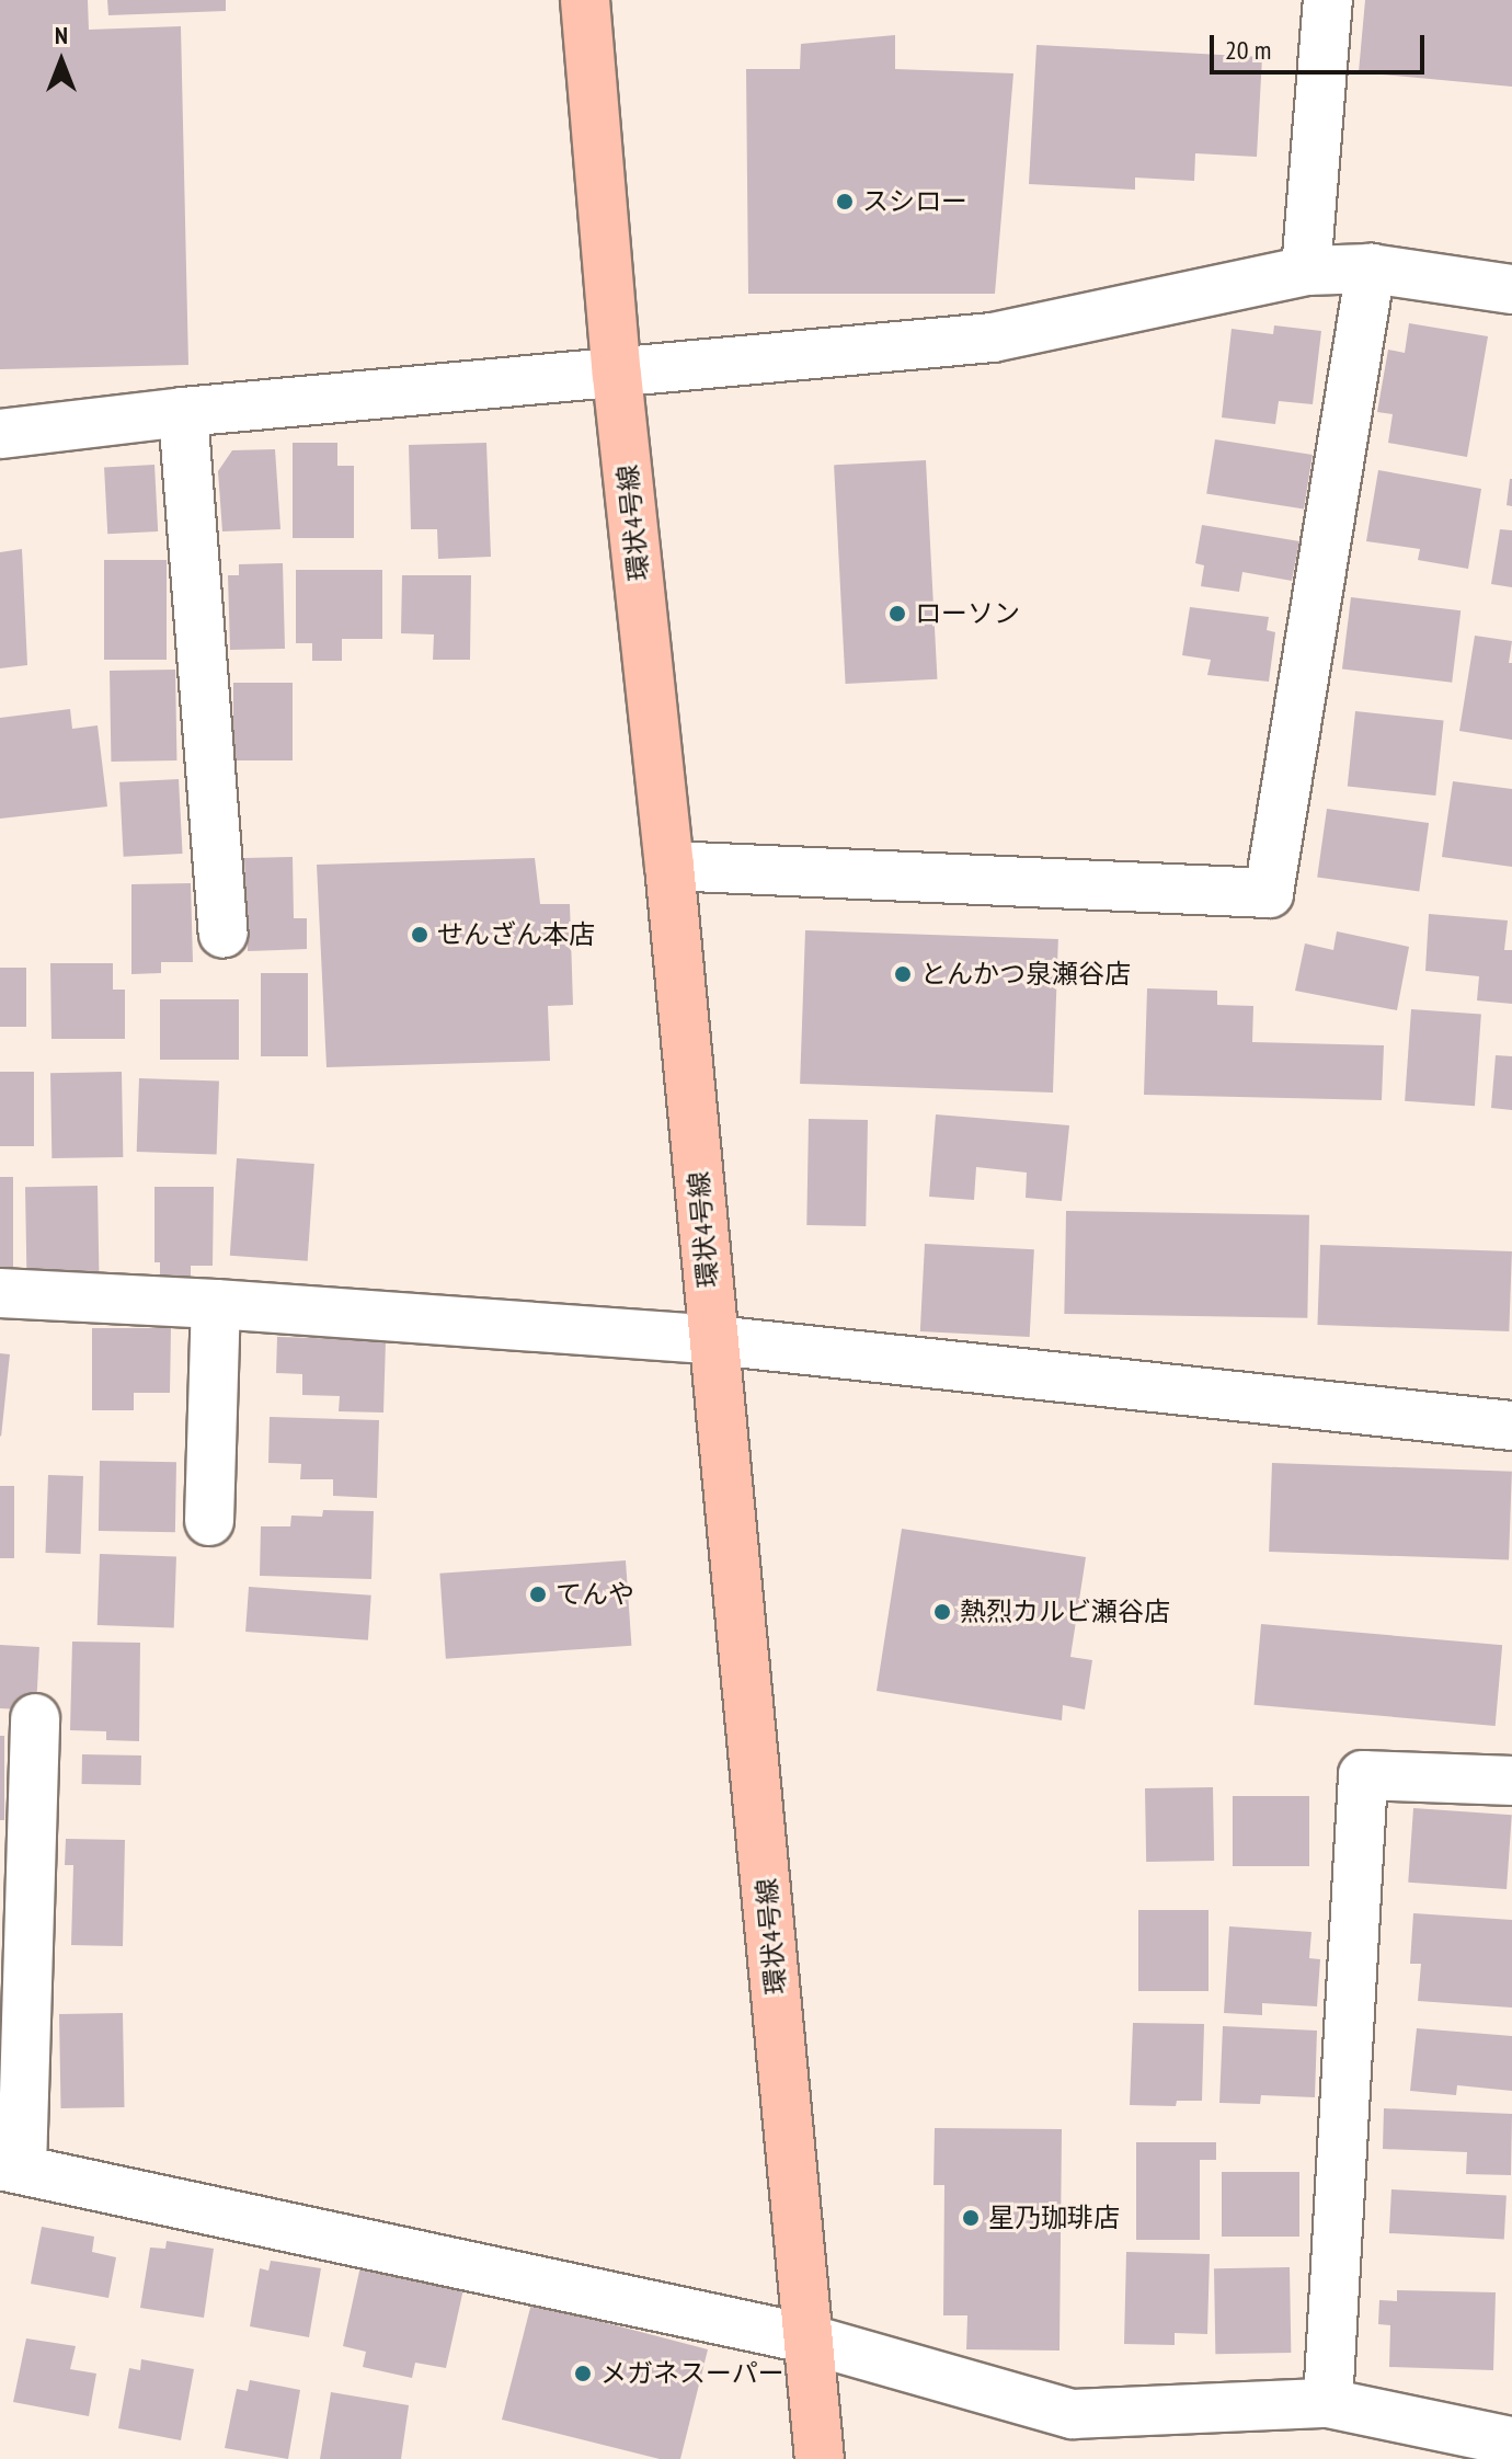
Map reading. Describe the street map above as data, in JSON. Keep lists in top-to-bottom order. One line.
{"streets":{"main road":["環状4号線"]},"places":["スシロー","ローソン","せんざん本店","とんかつ泉瀬谷店","てんや","熱烈カルビ瀬谷店","星乃珈琲店","メガネスーパー"],"scale_bar":"20 m","north":"top"}
